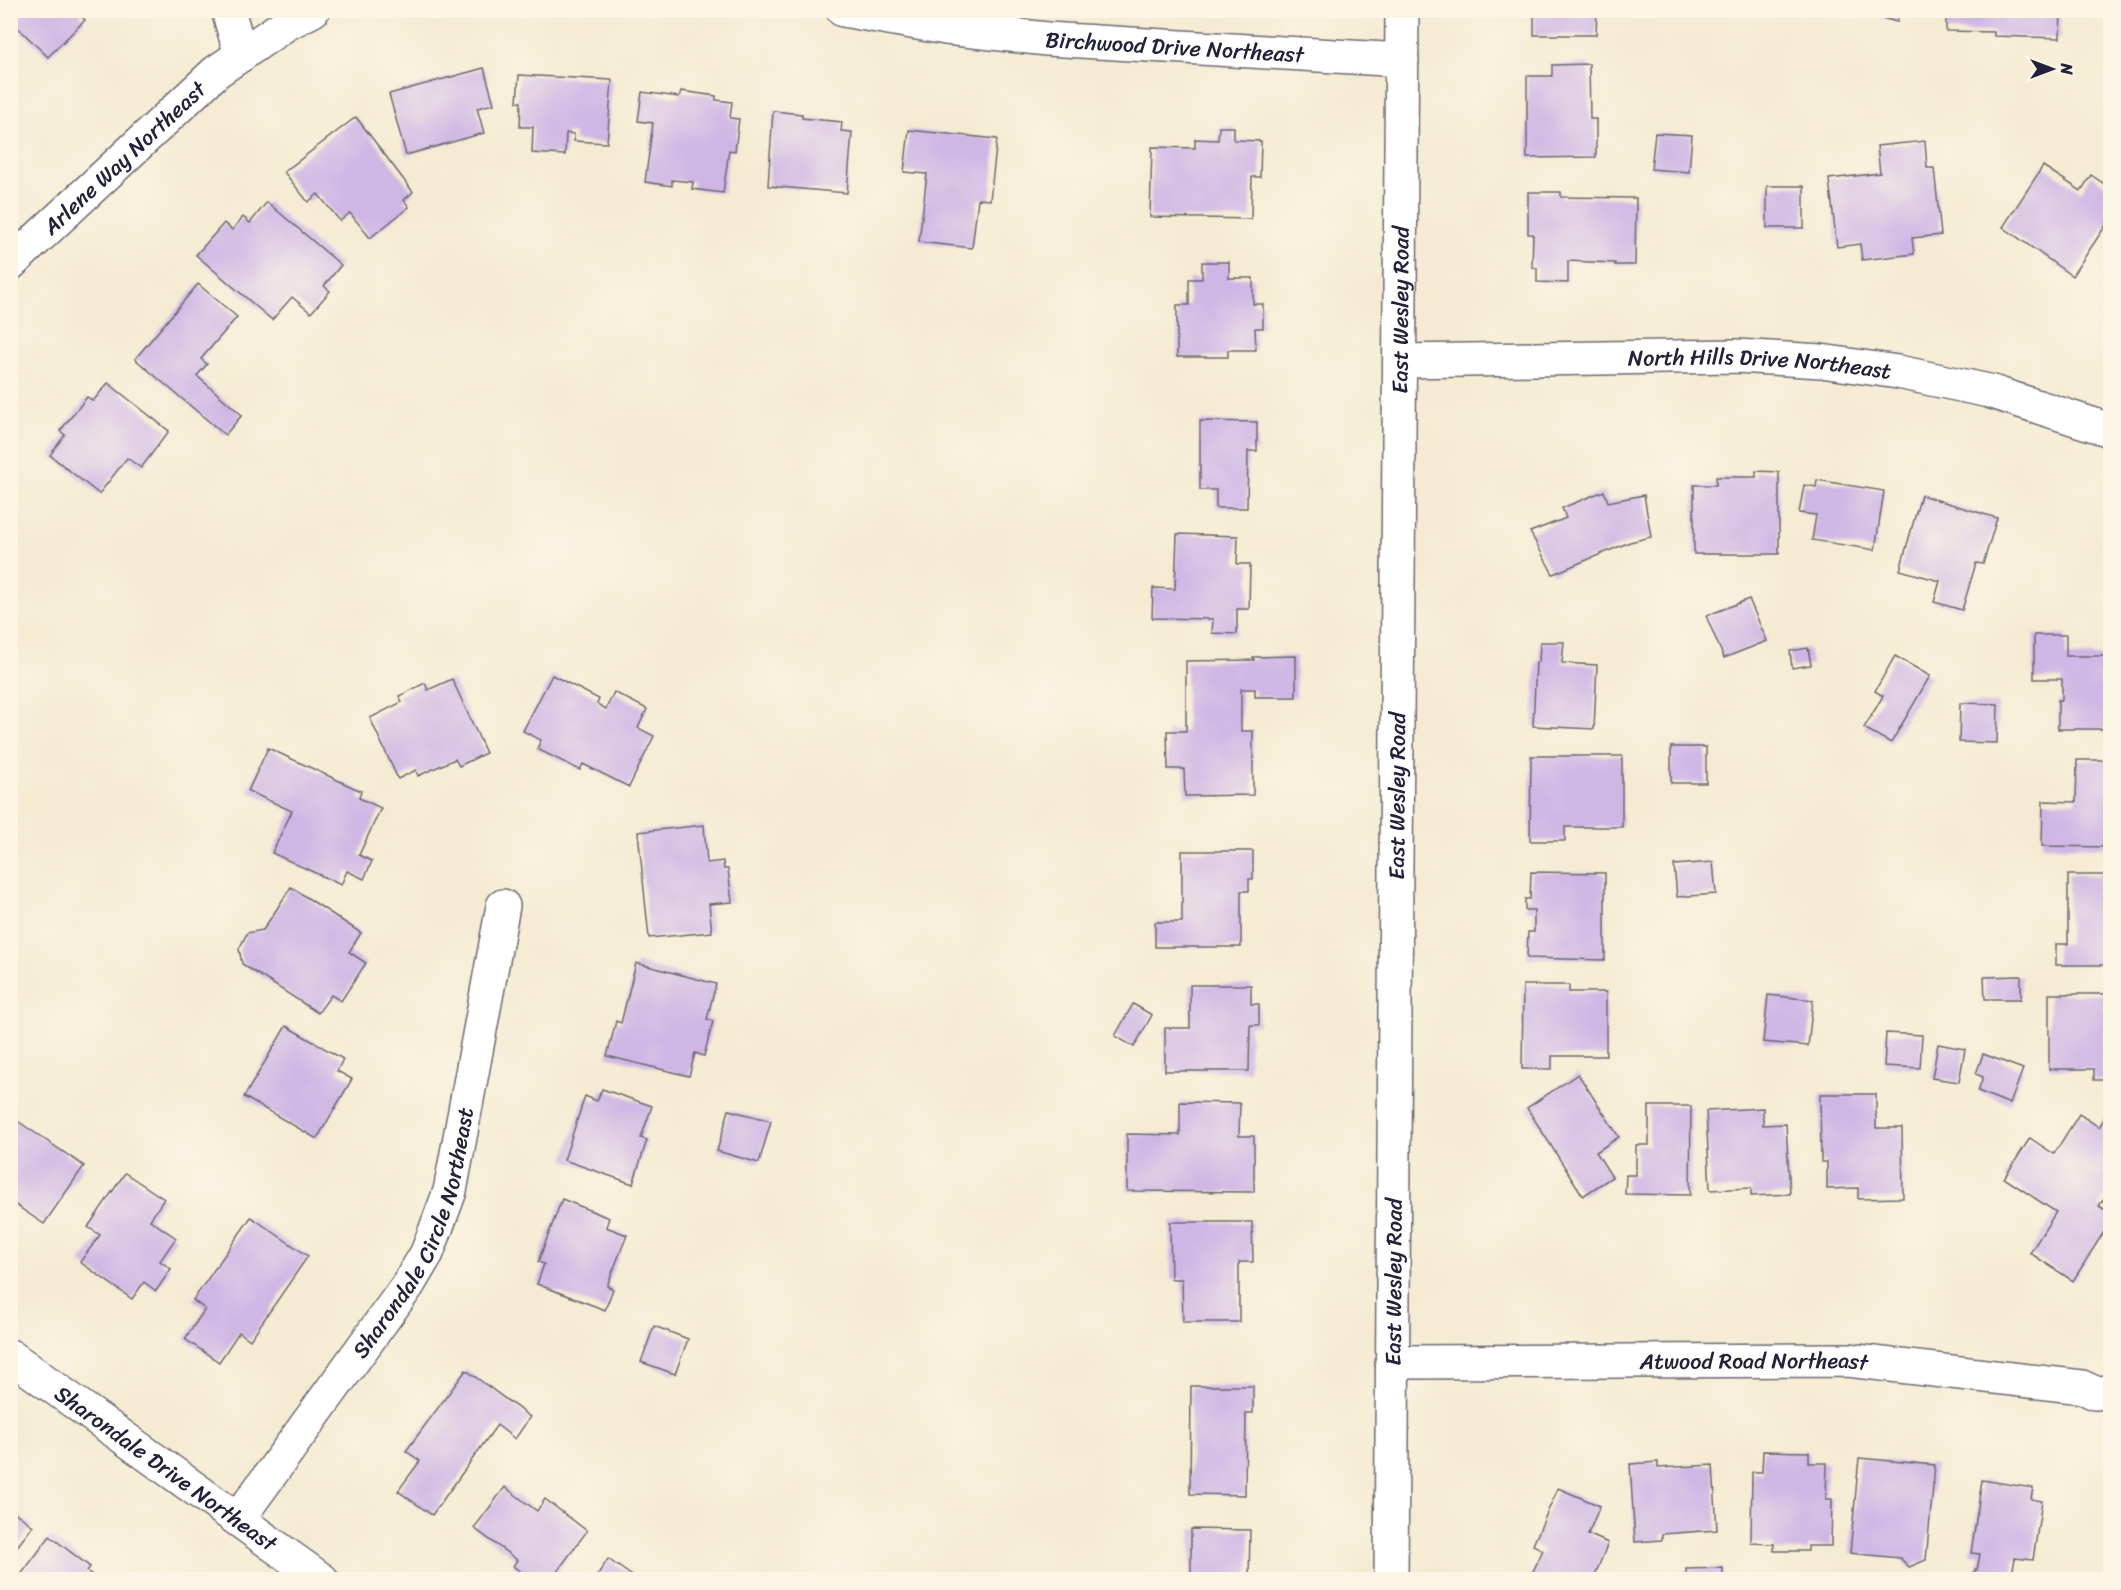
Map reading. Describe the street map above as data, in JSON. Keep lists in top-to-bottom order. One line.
{"streets":{"street":["Birchwood Drive Northeast","Arlene Way Northeast","East Wesley Road","North Hills Drive Northeast","Sharondale Circle Northeast","Atwood Road Northeast","Sharondale Drive Northeast"]},"crossings":[["Birchwood Drive Northeast","East Wesley Road"],["East Wesley Road","North Hills Drive Northeast"],["East Wesley Road","Atwood Road Northeast"],["Sharondale Circle Northeast","Sharondale Drive Northeast"]],"north":"right"}
